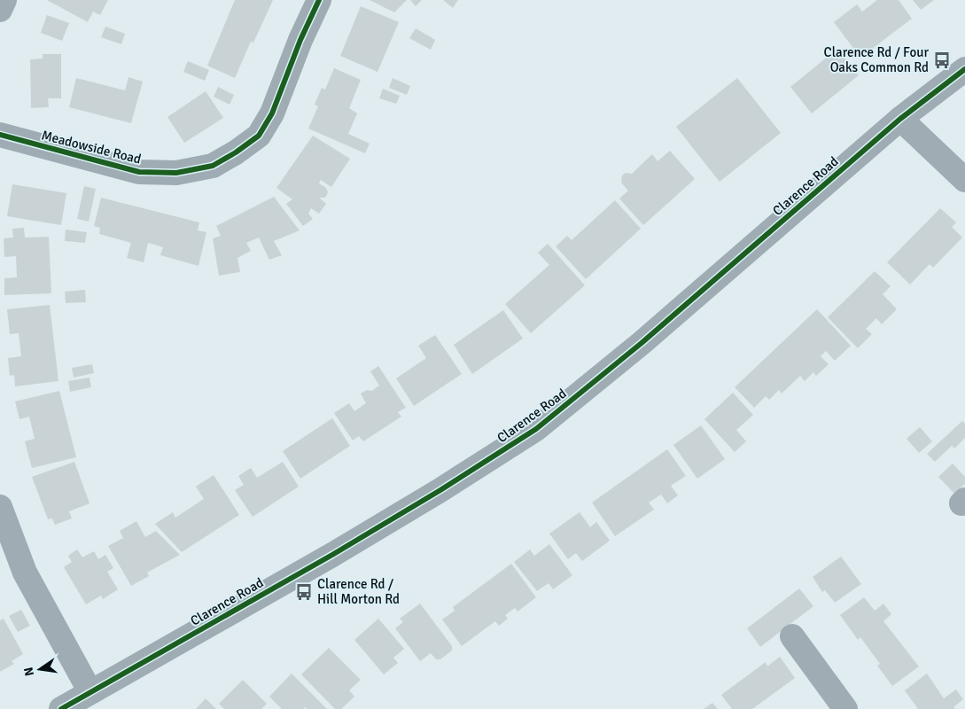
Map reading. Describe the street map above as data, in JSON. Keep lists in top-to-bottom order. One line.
{"streets":{"street":["Meadowside Road","Clarence Road"]},"places":{"bus stop":["Clarence Rd / Four Oaks Common Rd","Clarence Rd / Hill Morton Rd"]},"north":"left"}
